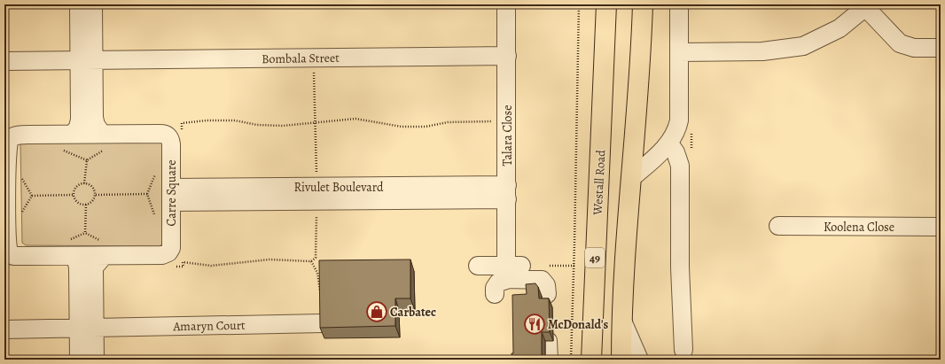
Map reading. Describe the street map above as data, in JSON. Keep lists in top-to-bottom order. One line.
{"streets":{"main road":["Westall Road","49"],"street":["Bombala Street","Talara Close","Rivulet Boulevard","Carre Square","Koolena Close","Amaryn Court"]},"crossings":[["Bombala Street","Talara Close"],["Talara Close","Rivulet Boulevard"],["Rivulet Boulevard","Carre Square"]],"places":{"shop":["Carbatec"],"restaurant":["McDonald's"]}}
